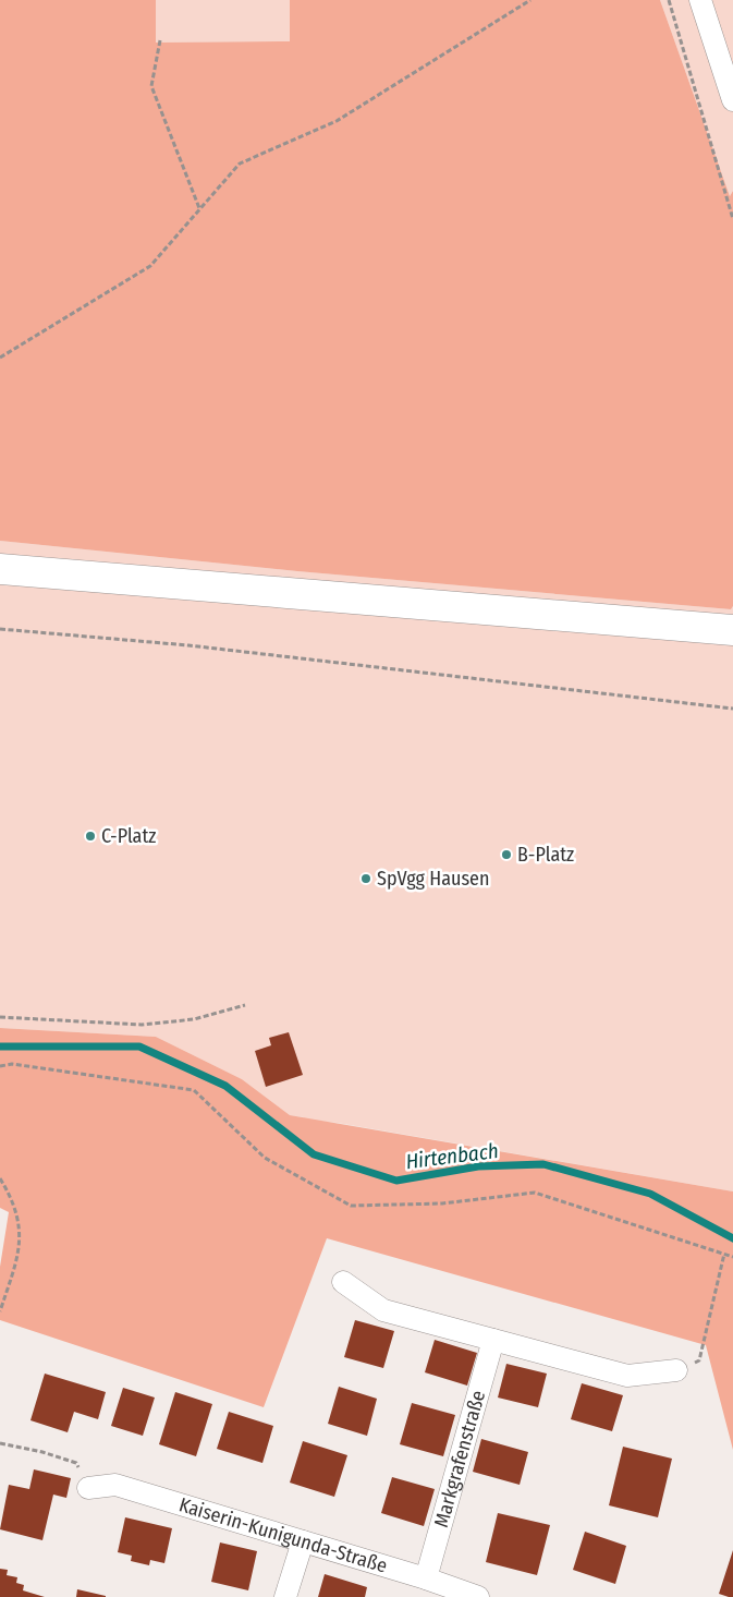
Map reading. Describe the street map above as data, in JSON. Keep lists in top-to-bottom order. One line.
{"streets":{"street":["Markgrafenstraße","Kaiserin-Kunigunda-Straße"]},"crossings":[["Markgrafenstraße","Kaiserin-Kunigunda-Straße"]],"water":["Hirtenbach"],"places":["C-Platz","B-Platz","SpVgg Hausen"]}
